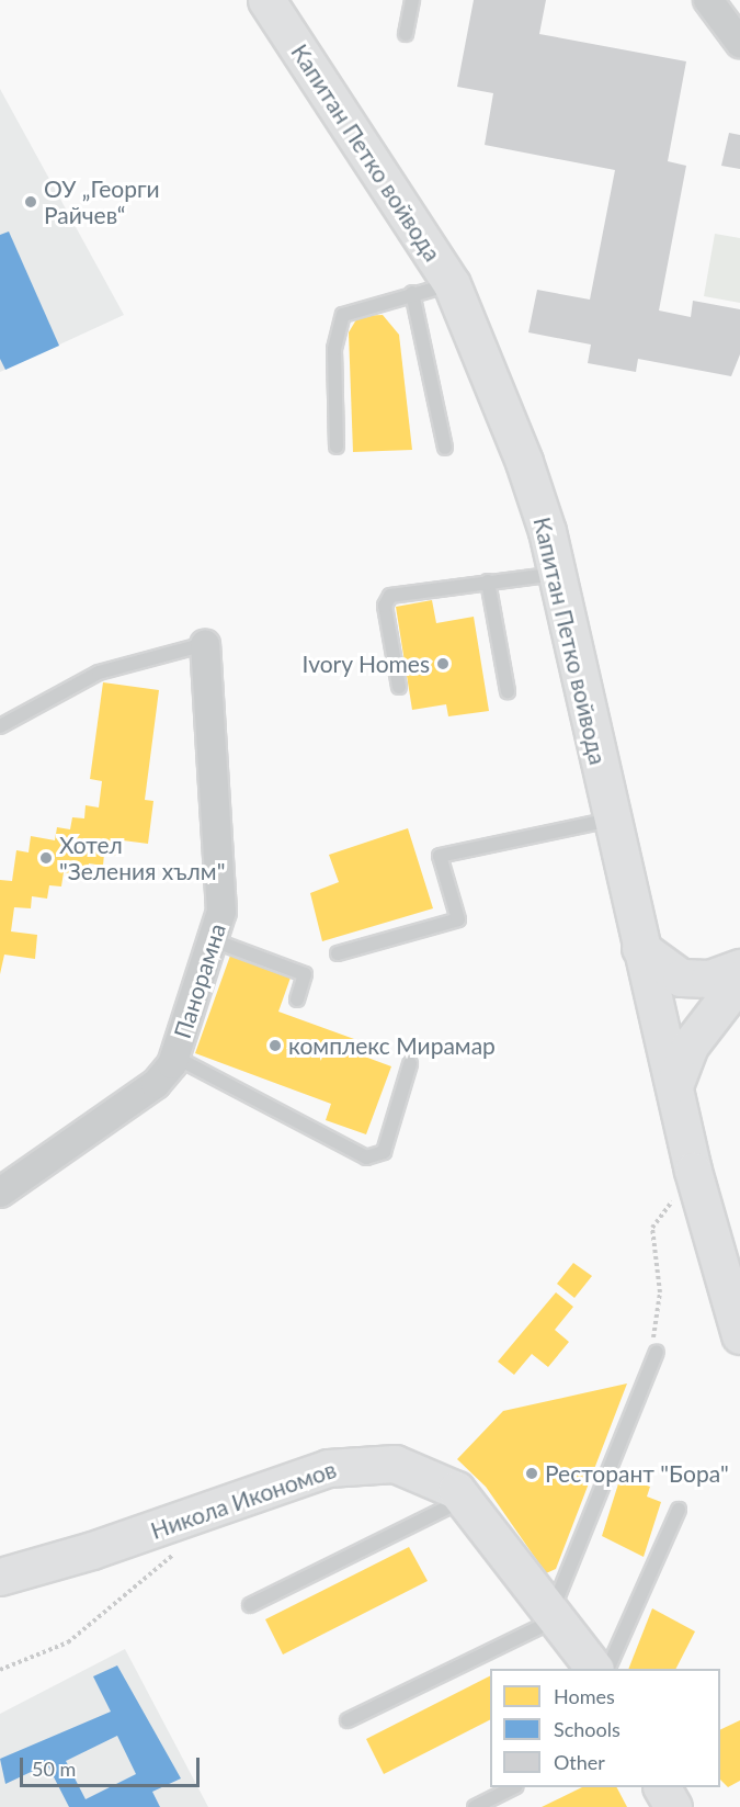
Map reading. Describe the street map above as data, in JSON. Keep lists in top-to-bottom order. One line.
{"streets":{"street":["Капитан Петко войвода","Панорамна","Никола Икономов"]},"places":["ОУ „Георги Райчев“","Ivory Homes","Хотел \"Зеления хълм\"","комплекс Мирамар","Ресторант \"Бора\""],"legend":["Homes","Schools","Other"],"scale_bar":"50 m"}
